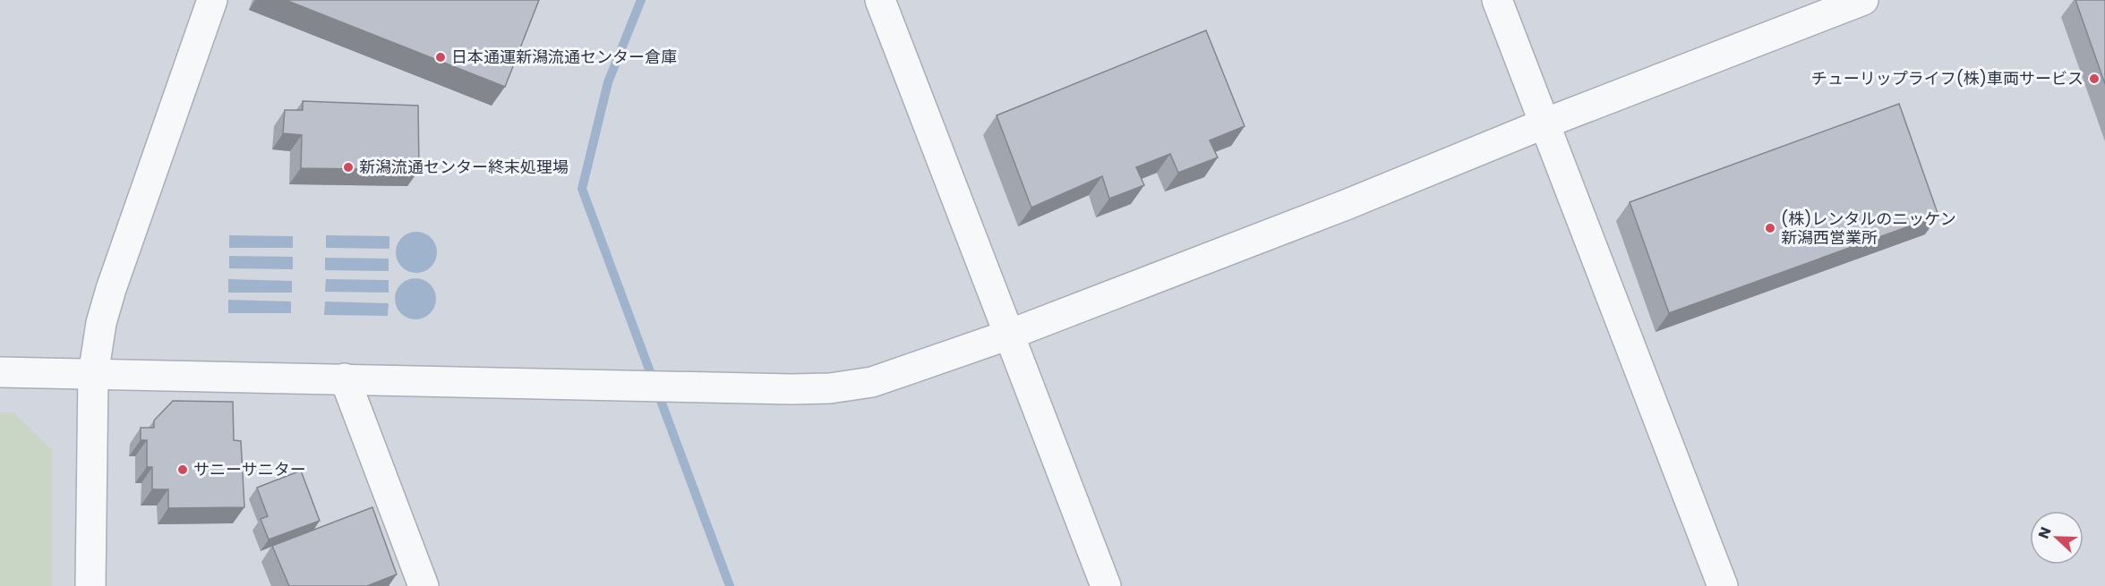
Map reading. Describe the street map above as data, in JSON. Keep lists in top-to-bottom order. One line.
{"places":["日本通運新潟流通センター倉庫","チューリップライフ(株)車両サービス","新潟流通センター終末処理場","(株)レンタルのニッケン 新潟西営業所","サニーサニター"],"north":"left"}
